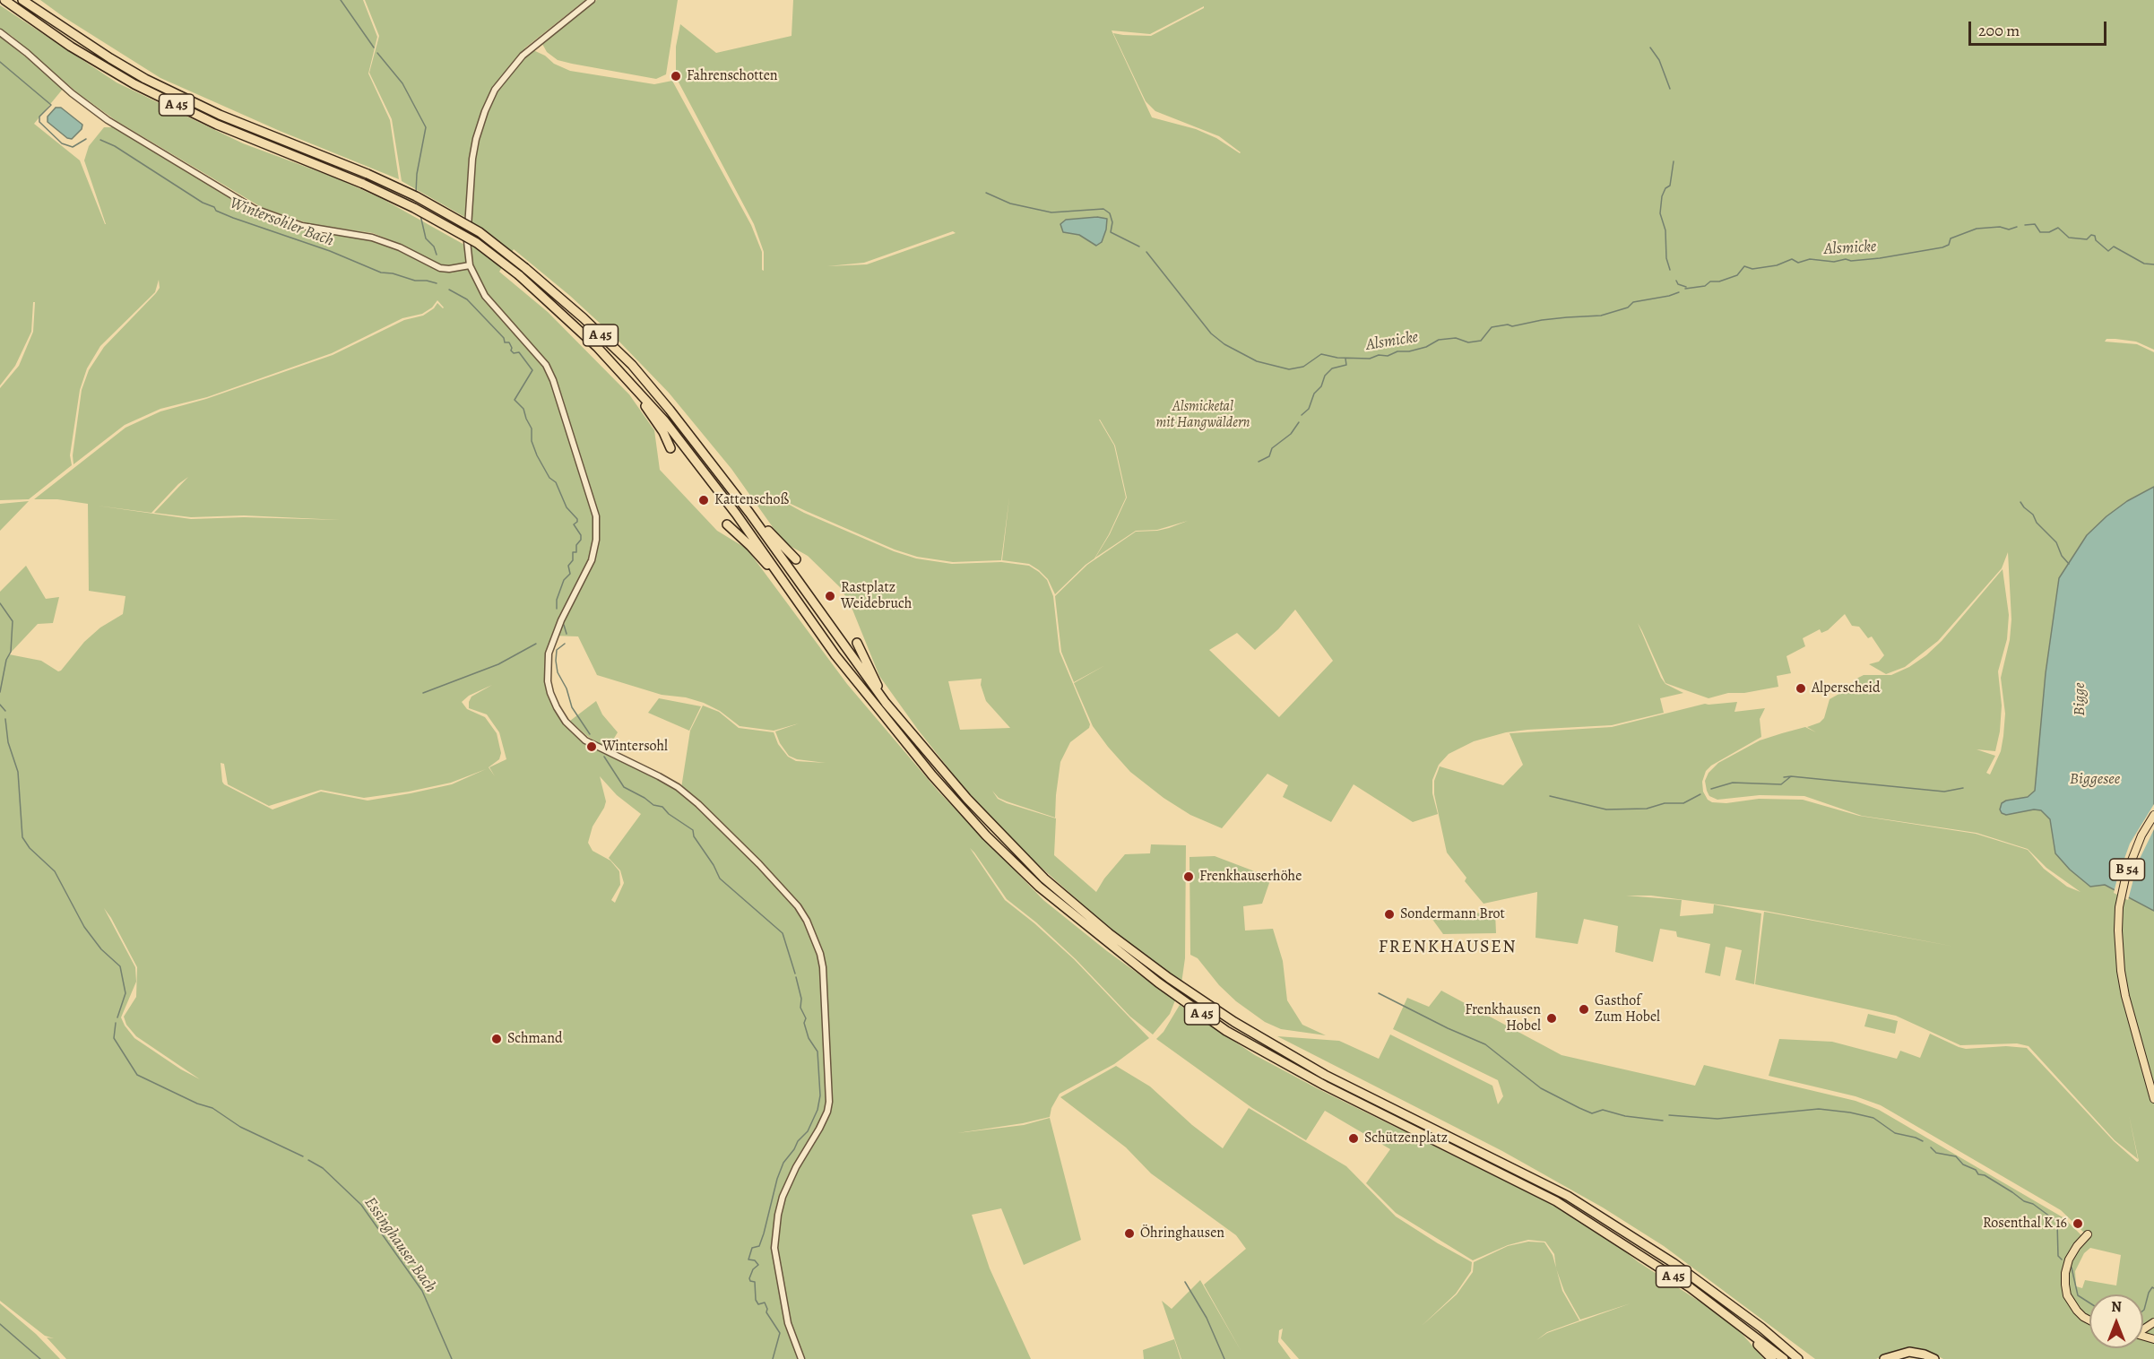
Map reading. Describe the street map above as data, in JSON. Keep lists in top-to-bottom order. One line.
{"streets":{"highway":["A 45"],"main road":["B 54"]},"districts":["FRENKHAUSEN"],"water":["Wintersohler Bach","Alsmicke","Bigge","Biggesee","Essinghauser Bach"],"parks":["Alsmicketal mit Hangwäldern"],"places":["Fahrenschotten","Kattenschoß","Rastplatz Weidebruch","Alperscheid","Wintersohl","Frenkhauserhöhe","Sondermann Brot","Gasthof Zum Hobel","Frenkhausen Hobel","Schmand","Schützenplatz","Rosenthal K 16","Öhringhausen"],"scale_bar":"200 m","north":"top"}
